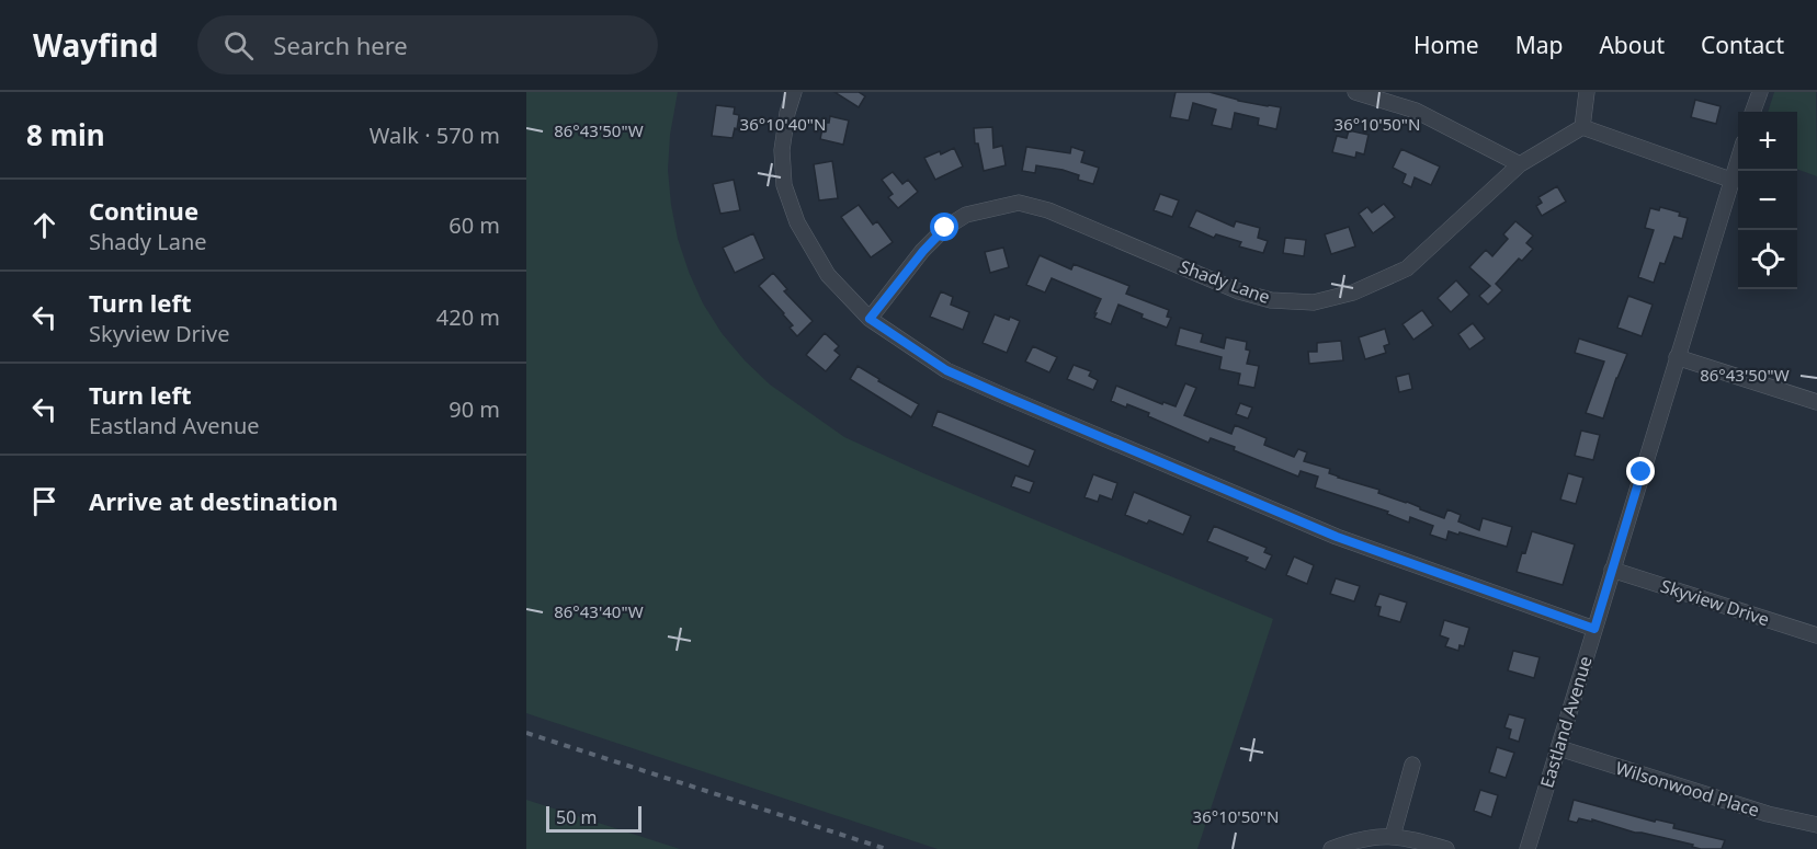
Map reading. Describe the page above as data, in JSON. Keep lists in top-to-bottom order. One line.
{"streets":{"street":["Shady Lane","Skyview Drive","Eastland Avenue","Wilsonwood Place"]},"crossings":[["Skyview Drive","Eastland Avenue"],["Eastland Avenue","Wilsonwood Place"]],"scale_bar":"50 m","page":{"header":"Wayfind","search":"Search here","nav":["Home","Map","About","Contact"],"heading":["8 min","Walk · 570 m"],"map_buttons":["+","−"],"list":[["Continue","Shady Lane","60 m"],["Turn left","Skyview Drive","420 m"],["Turn left","Eastland Avenue","90 m"],"Arrive at destination"],"scale":"50 m"},"coordinates":["36°10'40\"N","36°10'50\"N","86°43'50\"W","86°43'40\"W"]}
